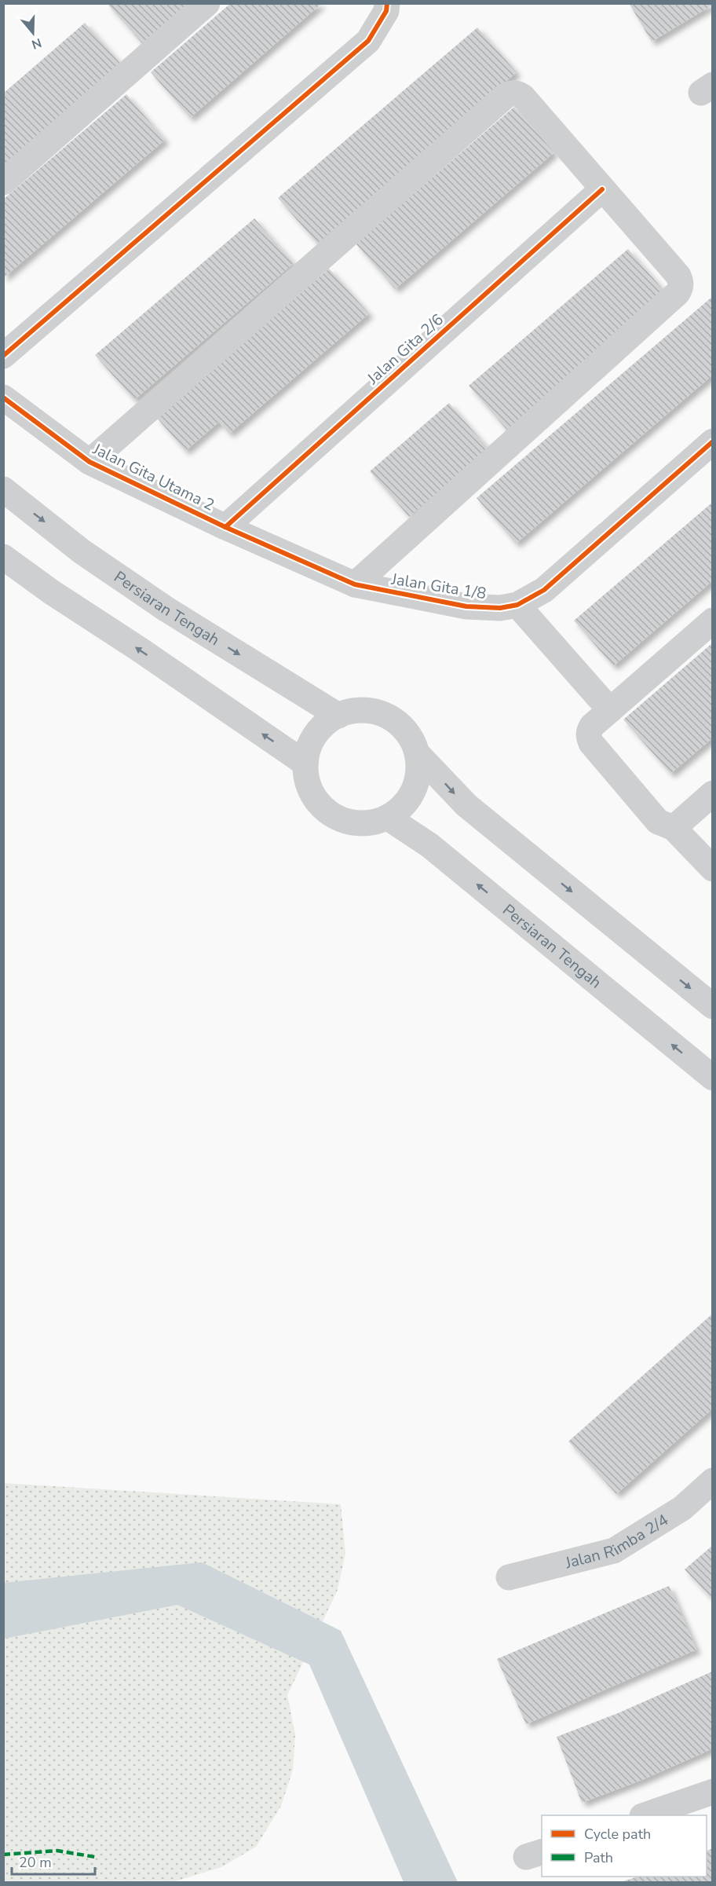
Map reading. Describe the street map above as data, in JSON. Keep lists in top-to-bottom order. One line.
{"streets":{"street":["Jalan Gita 2/6","Jalan Gita Utama 2","Jalan Gita 1/8","Persiaran Tengah","Jalan Rimba 2/4"]},"crossings":[["Jalan Gita 2/6","Jalan Gita Utama 2"],["Jalan Gita 2/6","Jalan Gita 1/8"],["Jalan Gita Utama 2","Jalan Gita 1/8"]],"legend":["Cycle path","Path"],"scale_bar":"20 m","north":"bottom"}
